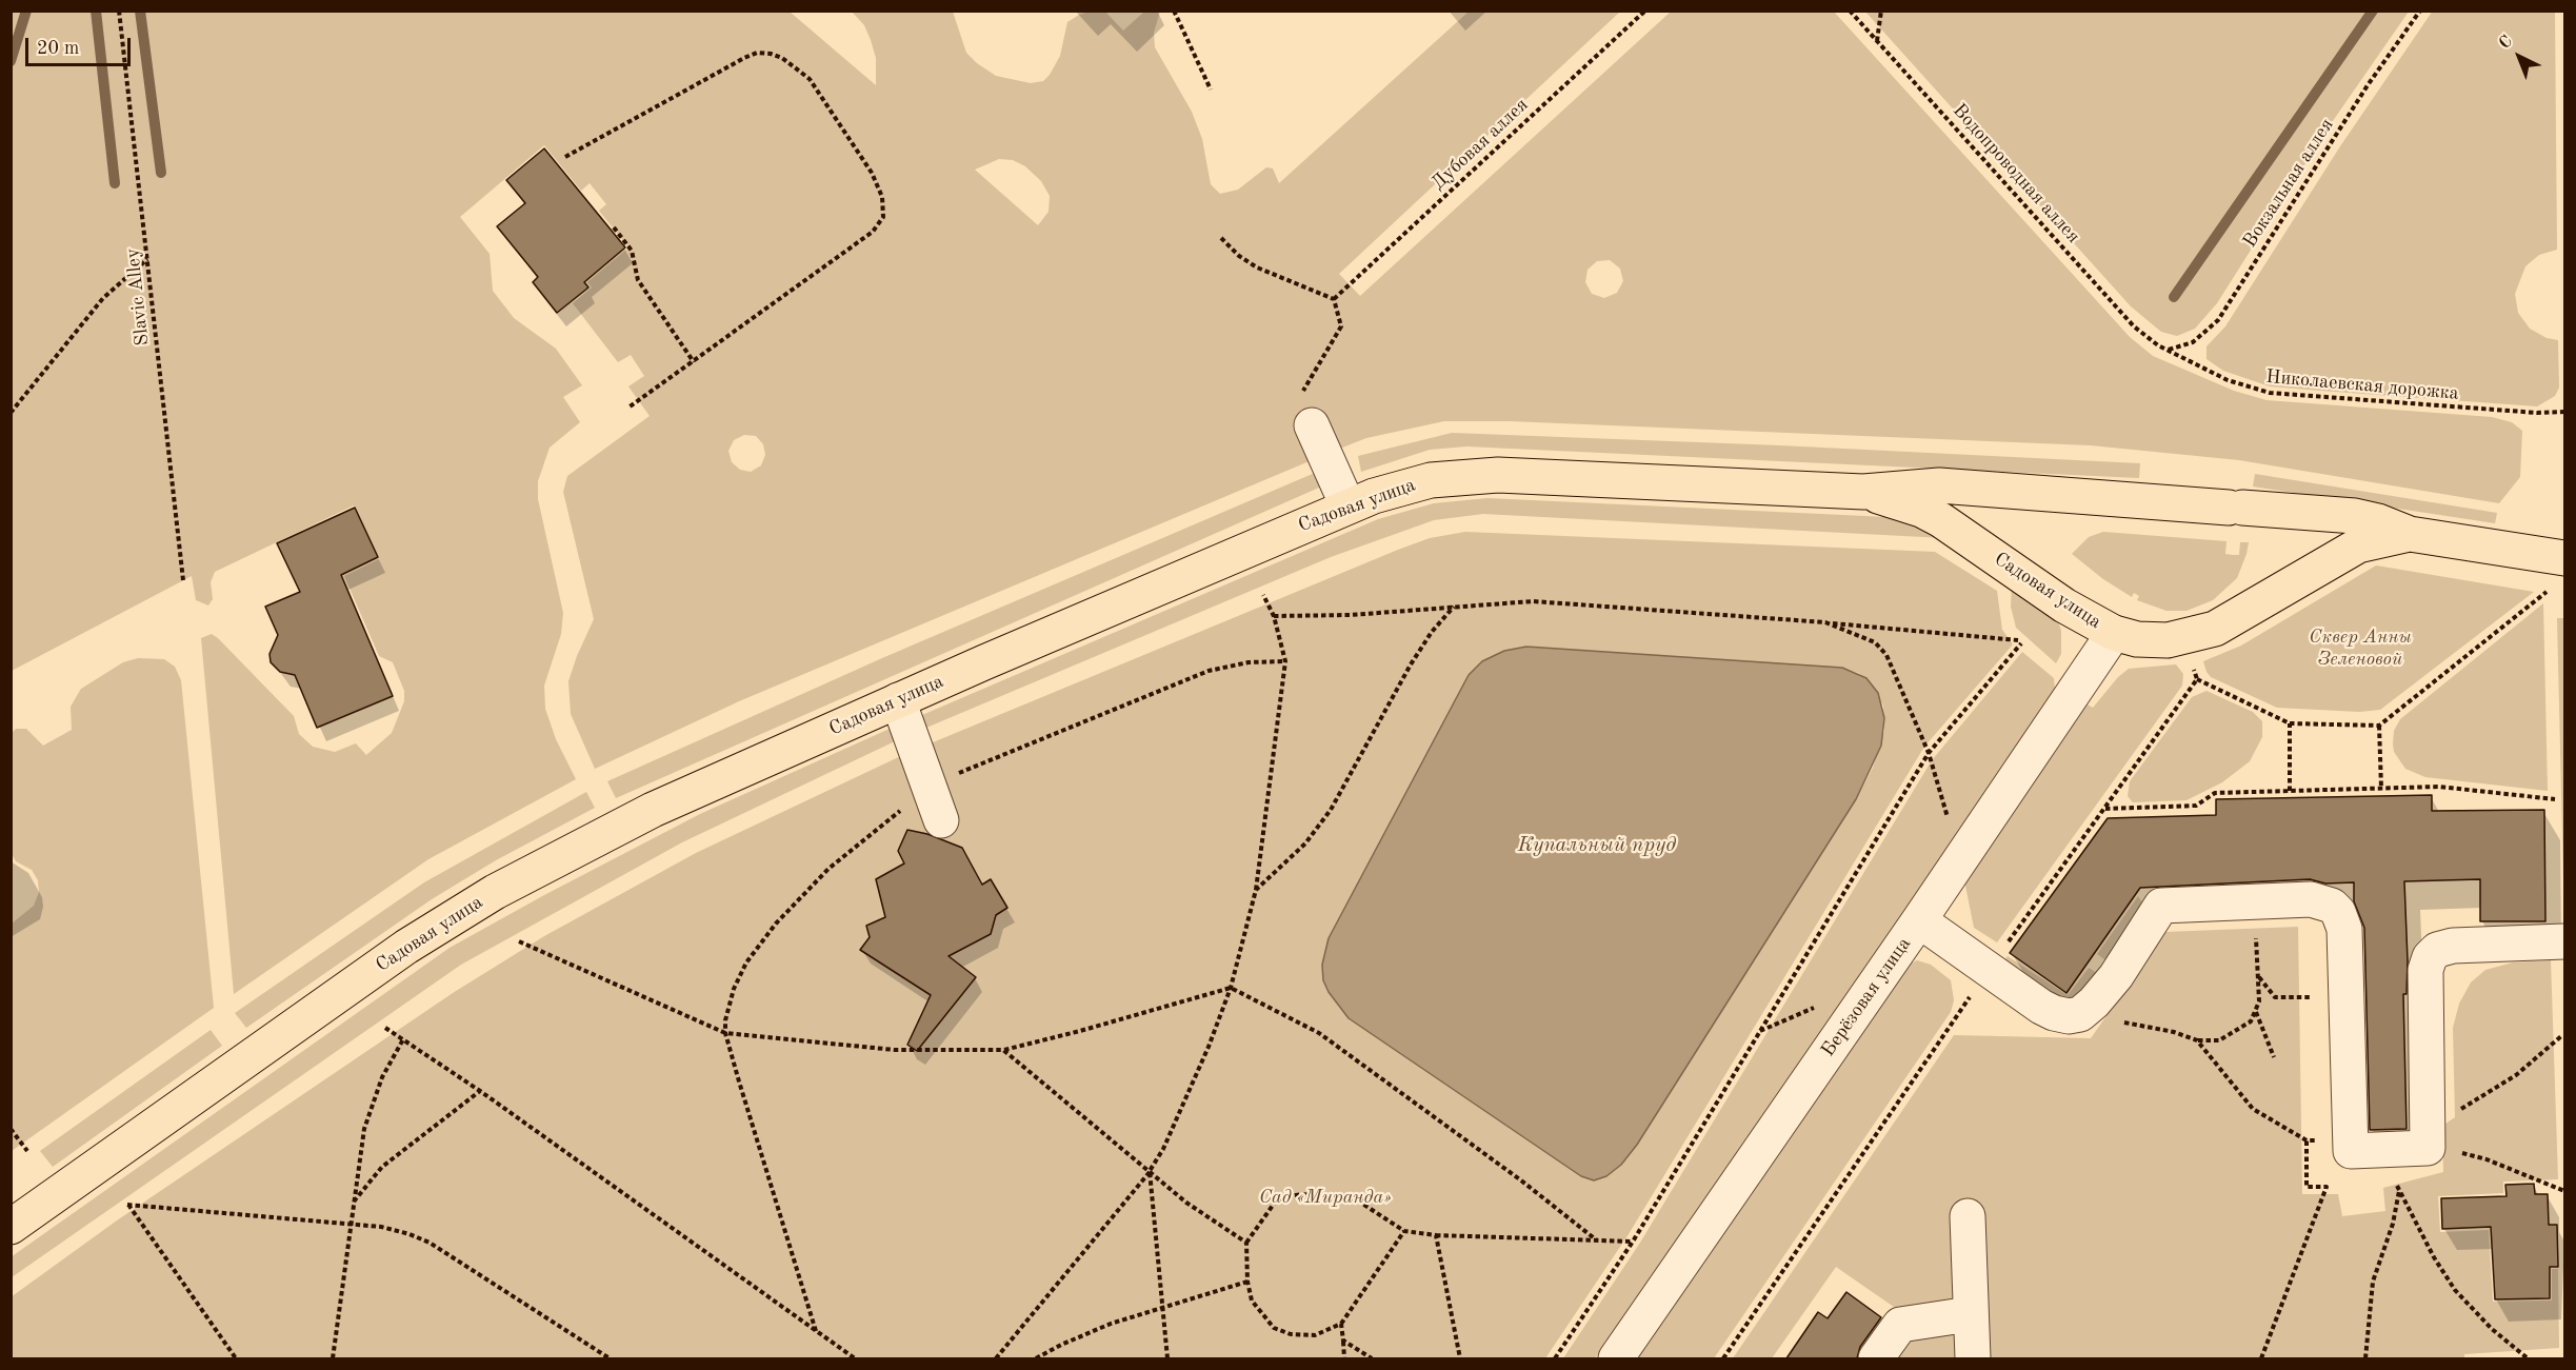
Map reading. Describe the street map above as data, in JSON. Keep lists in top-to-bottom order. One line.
{"streets":{"main road":["Садовая улица"],"street":["Берёзовая улица"],"path":["Дубовая аллея","Водопроводная аллея","Вокзальная аллея","Slavic Alley","Николаевская дорожка"]},"crossings":[["Водопроводная аллея","Вокзальная аллея"],["Водопроводная аллея","Николаевская дорожка"],["Вокзальная аллея","Николаевская дорожка"],["Садовая улица","Берёзовая улица"]],"water":["Купальный пруд"],"parks":["Сквер Анны Зеленовой","Сад «Миранда»"],"scale_bar":"20 m","north":"top left"}
